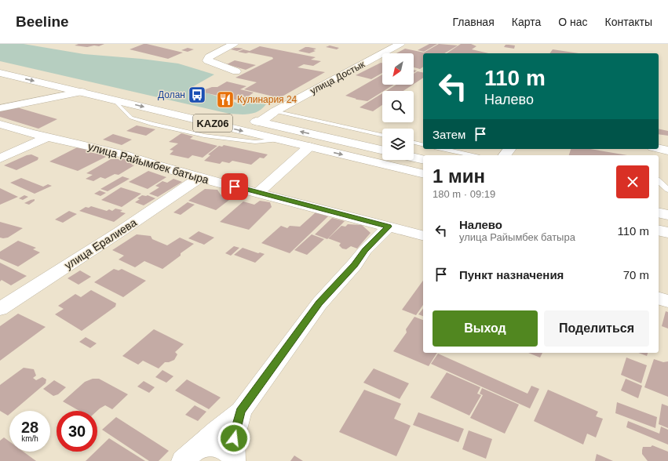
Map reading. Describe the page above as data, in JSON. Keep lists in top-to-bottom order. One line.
{"streets":{"main road":["улица Достык","KАZ06"],"street":["улица Райымбек батыра","улица Ералиева"]},"crossings":[["улица Достык","KАZ06"],["улица Райымбек батыра","улица Ералиева"]],"places":{"bus stop":["Долан"],"restaurant":["Кулинария 24"]},"north":"bottom left","page":{"header":"Beeline","nav":["Главная","Карта","О нас","Контакты"],"turn":["110 m","Налево"],"then":"Затем","heading":["1 мин","180 m · 09:19"],"list":[{"name":"Налево","note":"улица Райымбек батыра","value":"110 m"},{"name":"Пункт назначения","value":"70 m"}],"buttons":["Выход","Поделиться"],"speed":"28 km/h","limit":"30"}}
